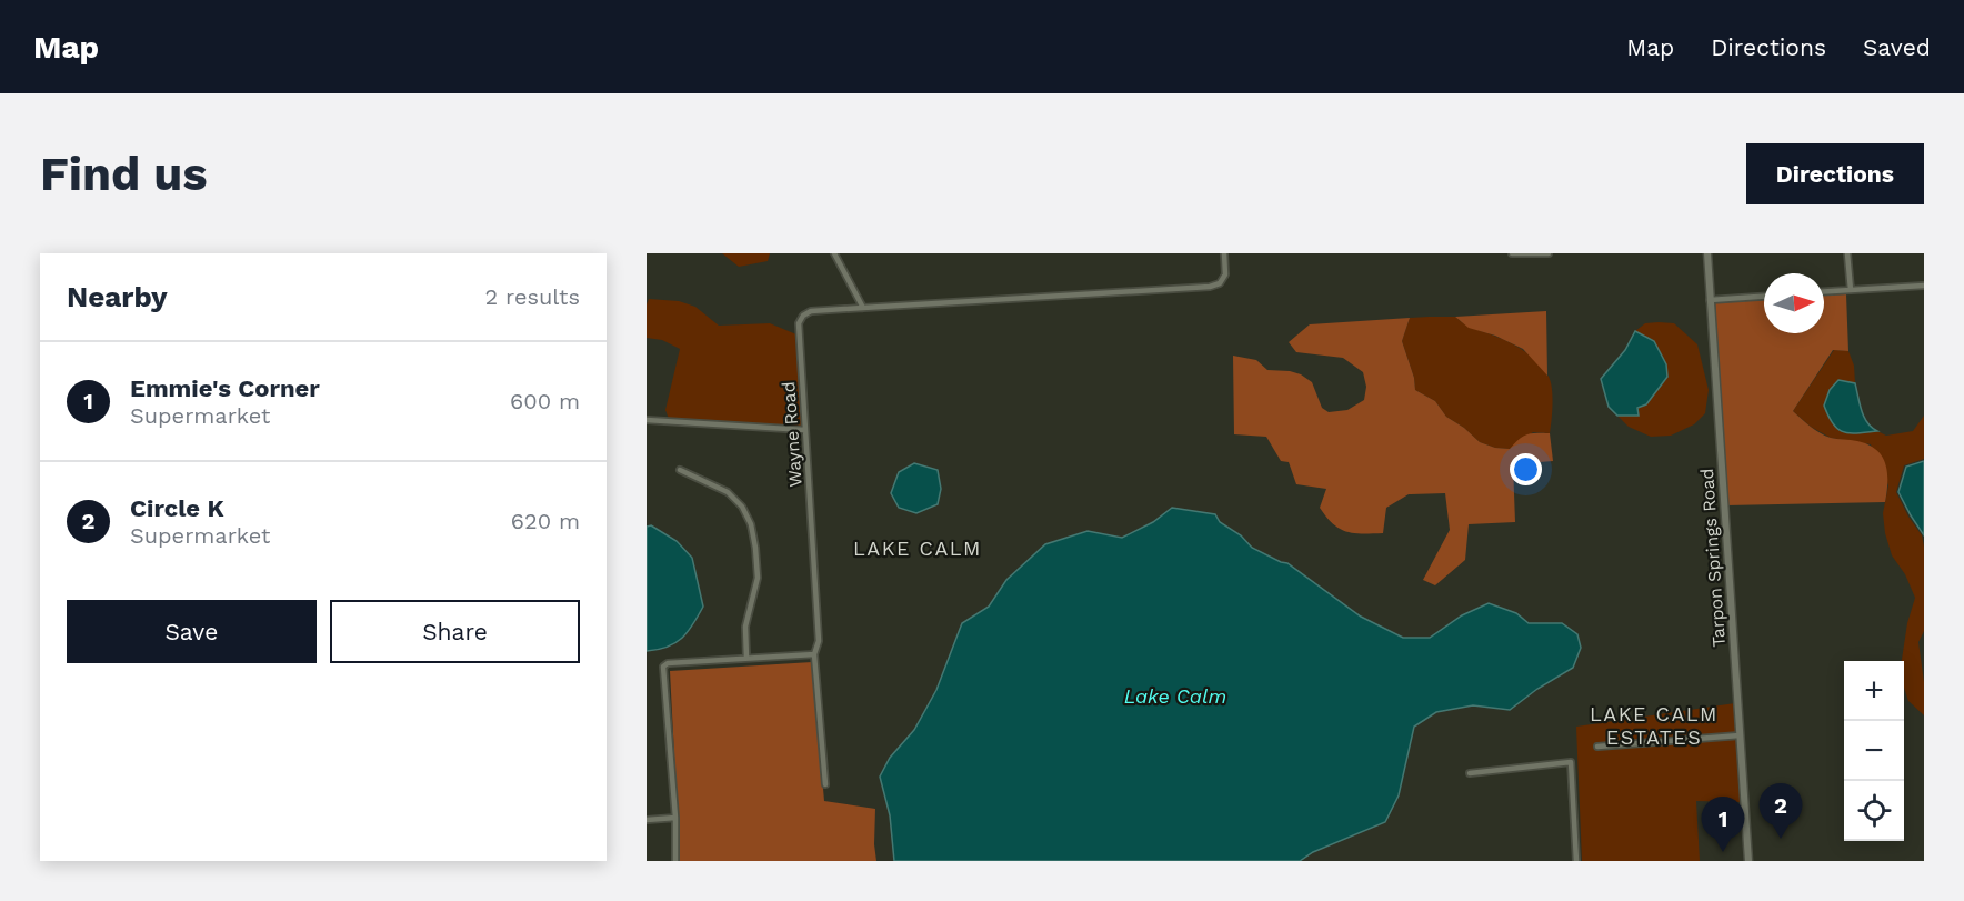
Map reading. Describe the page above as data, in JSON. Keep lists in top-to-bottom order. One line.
{"streets":{"main road":["Tarpon Springs Road"],"street":["Wayne Road"]},"districts":["LAKE CALM","LAKE CALM ESTATES"],"water":["Lake Calm"],"north":"right","page":{"header":"Map","nav":["Map","Directions","Saved"],"buttons":["Directions",["Save","Share"]],"title":"Find us","heading":["Nearby","2 results"],"list":[{"mark":"1","name":"Emmie's Corner","note":"Supermarket","value":"600 m"},{"mark":"2","name":"Circle K","note":"Supermarket","value":"620 m"}],"map_buttons":["+","−"],"pins":["2","1"]}}
